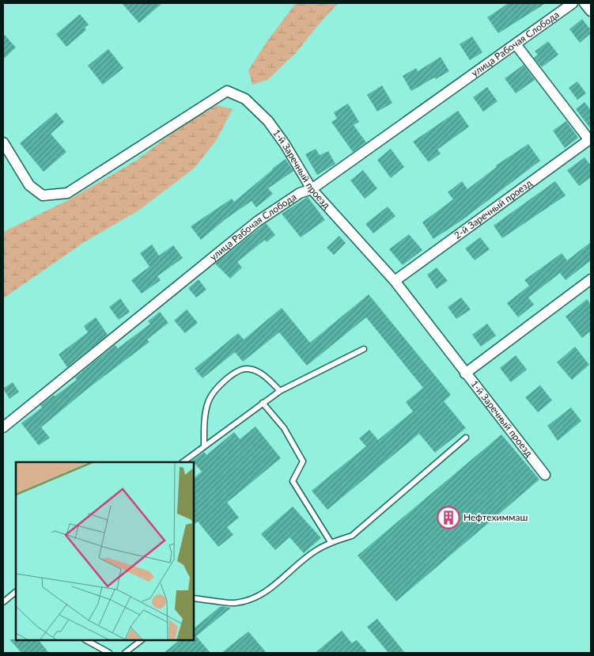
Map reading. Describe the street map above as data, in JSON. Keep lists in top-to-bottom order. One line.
{"streets":{"street":["улица Рабочая Слобода","1-й Заречный проезд","2-й Заречный проезд"]},"crossings":[["улица Рабочая Слобода","1-й Заречный проезд"],["1-й Заречный проезд","2-й Заречный проезд"]],"places":{"building":["Нефтехиммаш"]}}
